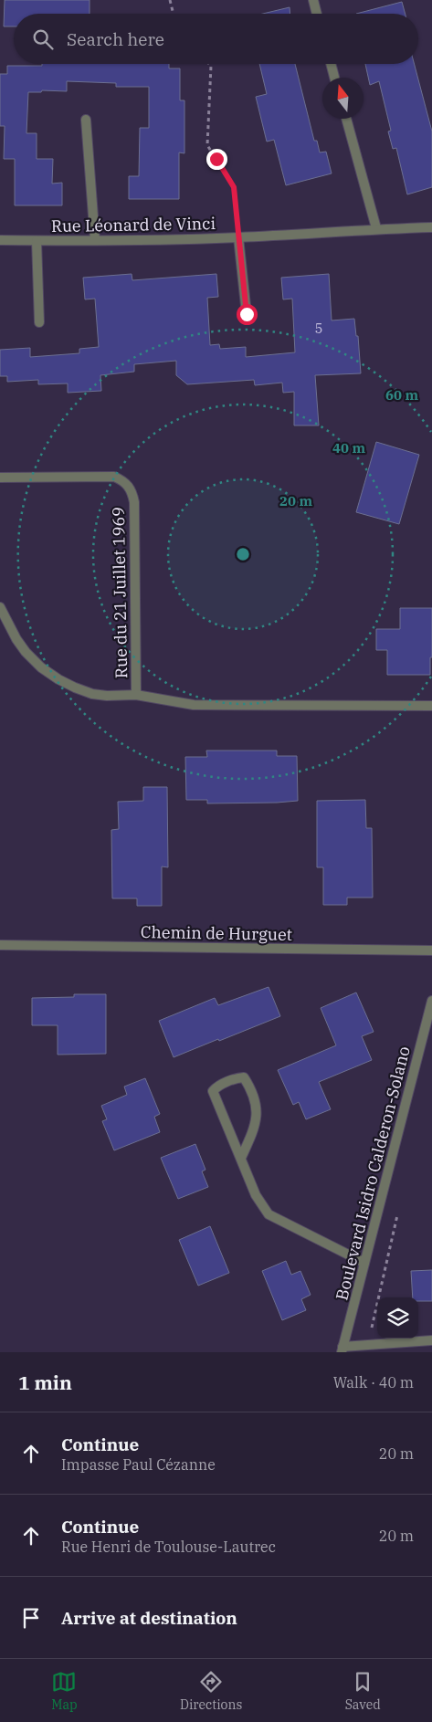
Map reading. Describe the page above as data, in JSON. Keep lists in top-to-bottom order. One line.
{"streets":{"street":["Rue Léonard de Vinci","Rue du 21 Juillet 1969","Chemin de Hurguet","Boulevard Isidro Calderon-Solano"]},"house_numbers":["5"],"north":"top","page":{"search":"Search here","heading":["1 min","Walk · 40 m"],"list":[["Continue","Impasse Paul Cézanne","20 m"],["Continue","Rue Henri de Toulouse-Lautrec","20 m"],"Arrive at destination"],"nav":["Map","Directions","Saved"]},"rings":["60 m","40 m","20 m"]}
